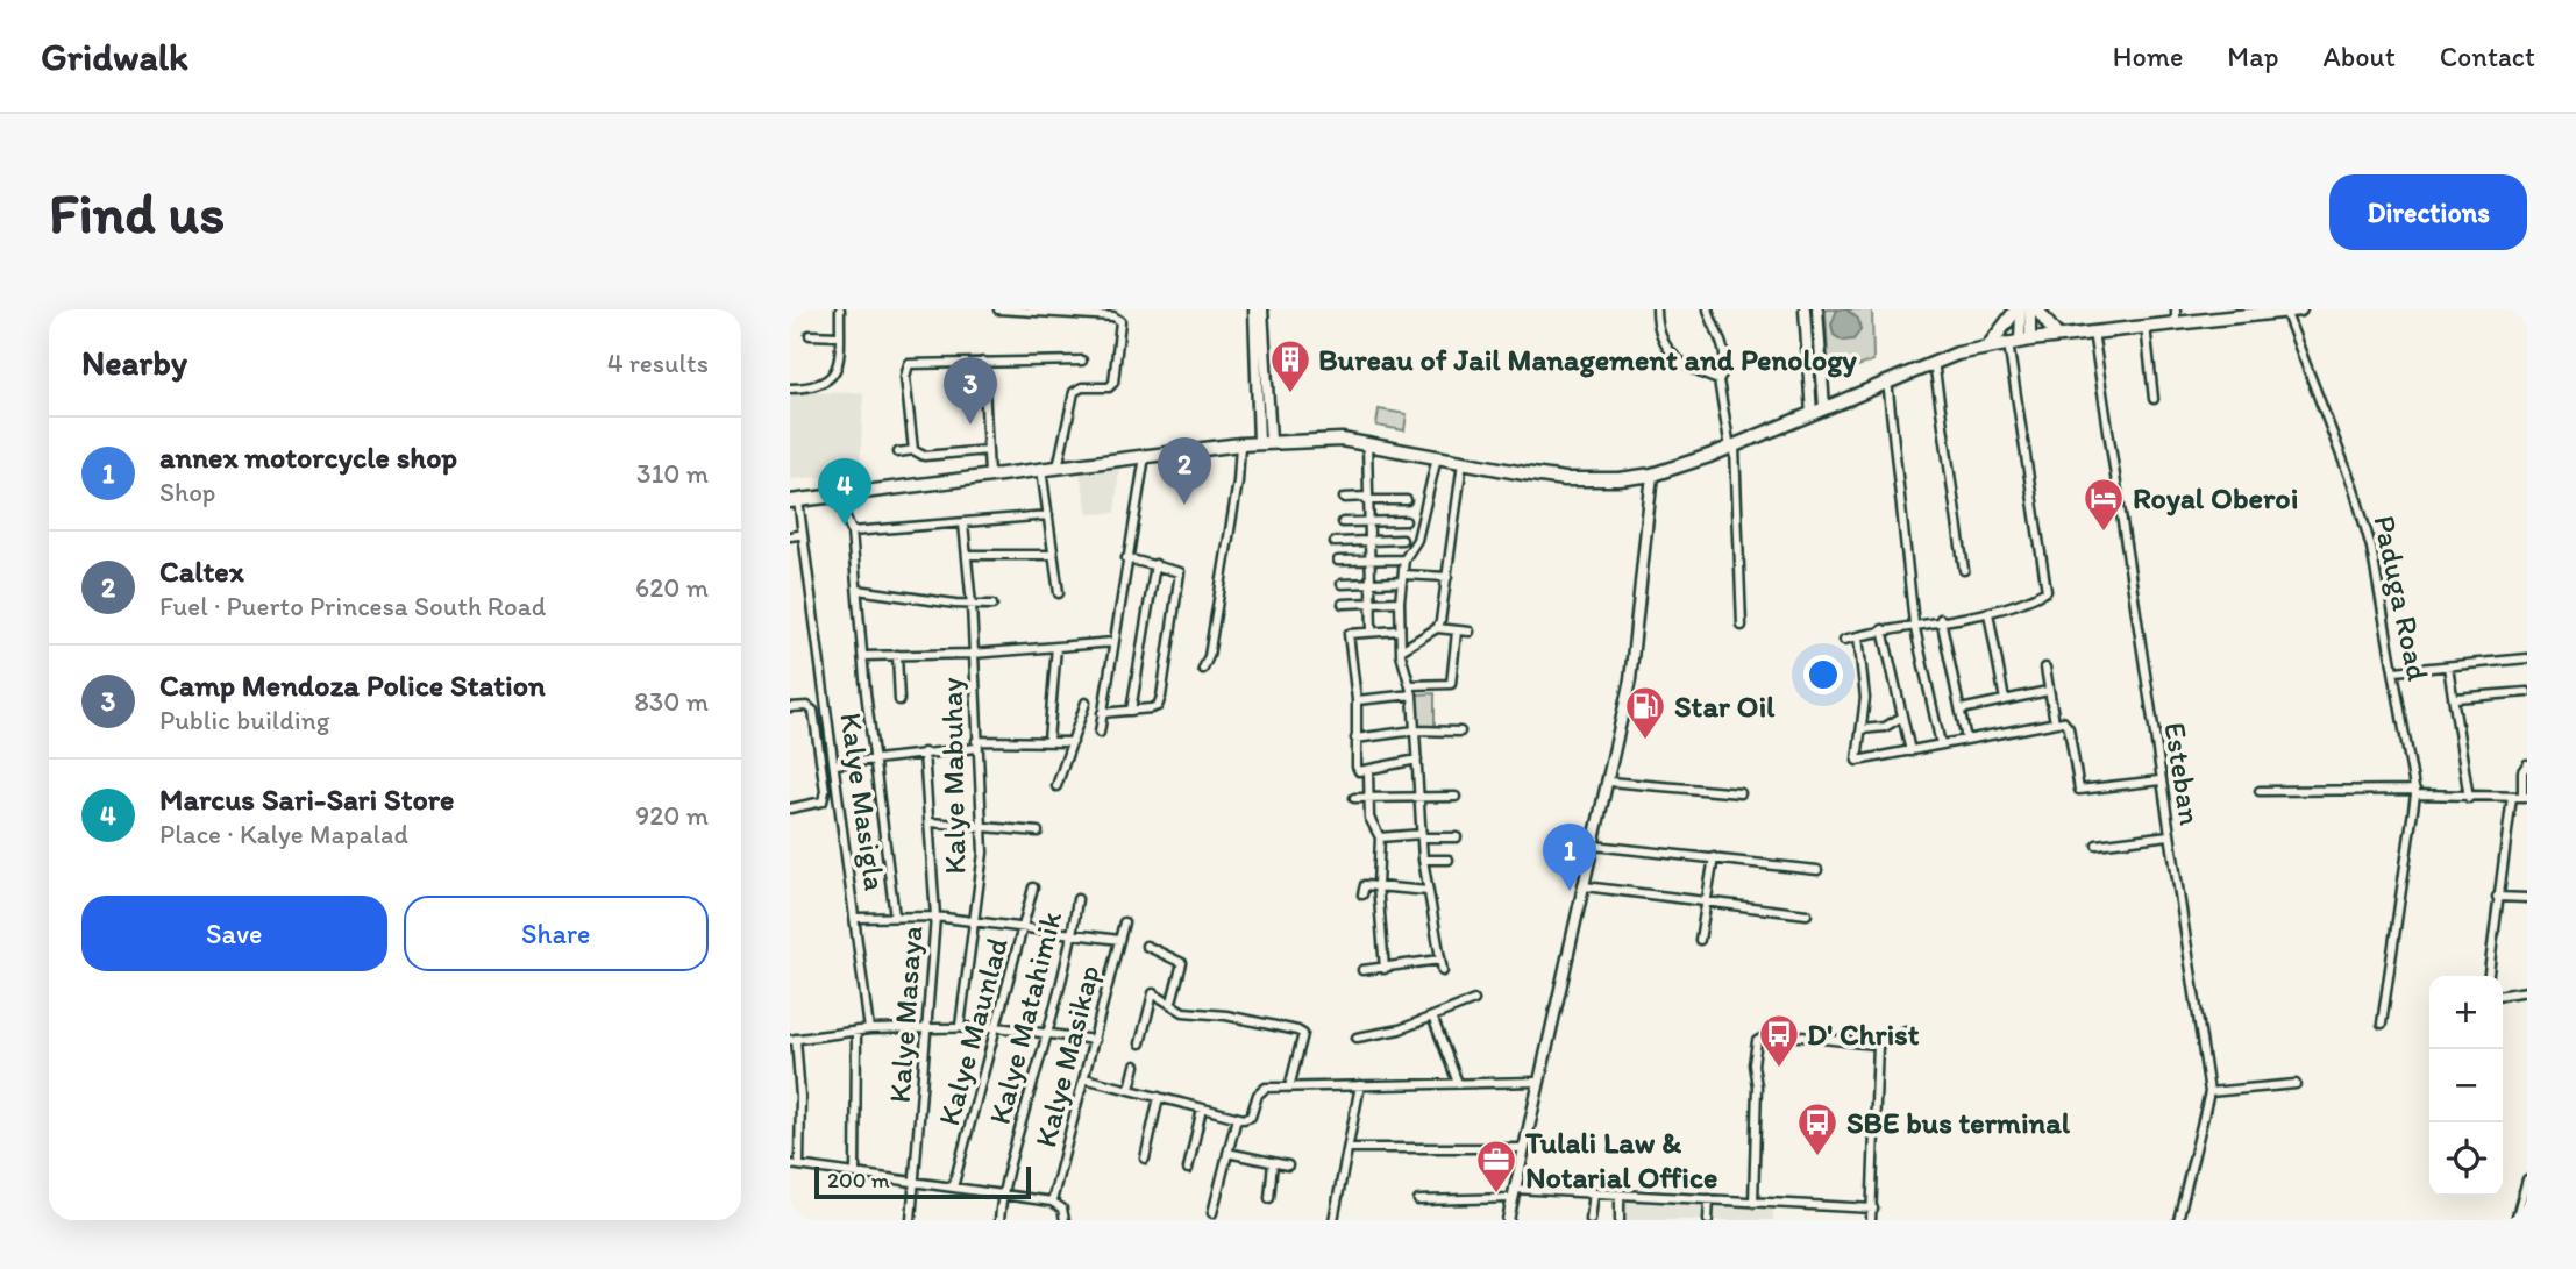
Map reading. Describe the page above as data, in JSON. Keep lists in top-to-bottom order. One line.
{"streets":{"street":["Paduga Road","Esteban","Kalye Mabuhay","Kalye Masigla","Kalye Masaya","Kalye Matahimik","Kalye Maunlad","Kalye Masikap"]},"places":{"building":["Bureau of Jail Management and Penology"],"hotel":["Royal Oberoi"],"fuel station":["Star Oil"],"bus stop":["D' Christ","SBE bus terminal"],"office":["Tulali Law & Notarial Office"]},"scale_bar":"200 m","page":{"header":"Gridwalk","nav":["Home","Map","About","Contact"],"buttons":["Directions",["Save","Share"]],"title":"Find us","heading":["Nearby","4 results"],"pins":["3","2","4","1"],"list":[{"mark":"1","name":"annex motorcycle shop","note":"Shop","value":"310 m"},{"mark":"2","name":"Caltex","note":"Fuel · Puerto Princesa South Road","value":"620 m"},{"mark":"3","name":"Camp Mendoza Police Station","note":"Public building","value":"830 m"},{"mark":"4","name":"Marcus Sari-Sari Store","note":"Place · Kalye Mapalad","value":"920 m"}],"map_buttons":["+","−"],"scale":"200 m"}}
